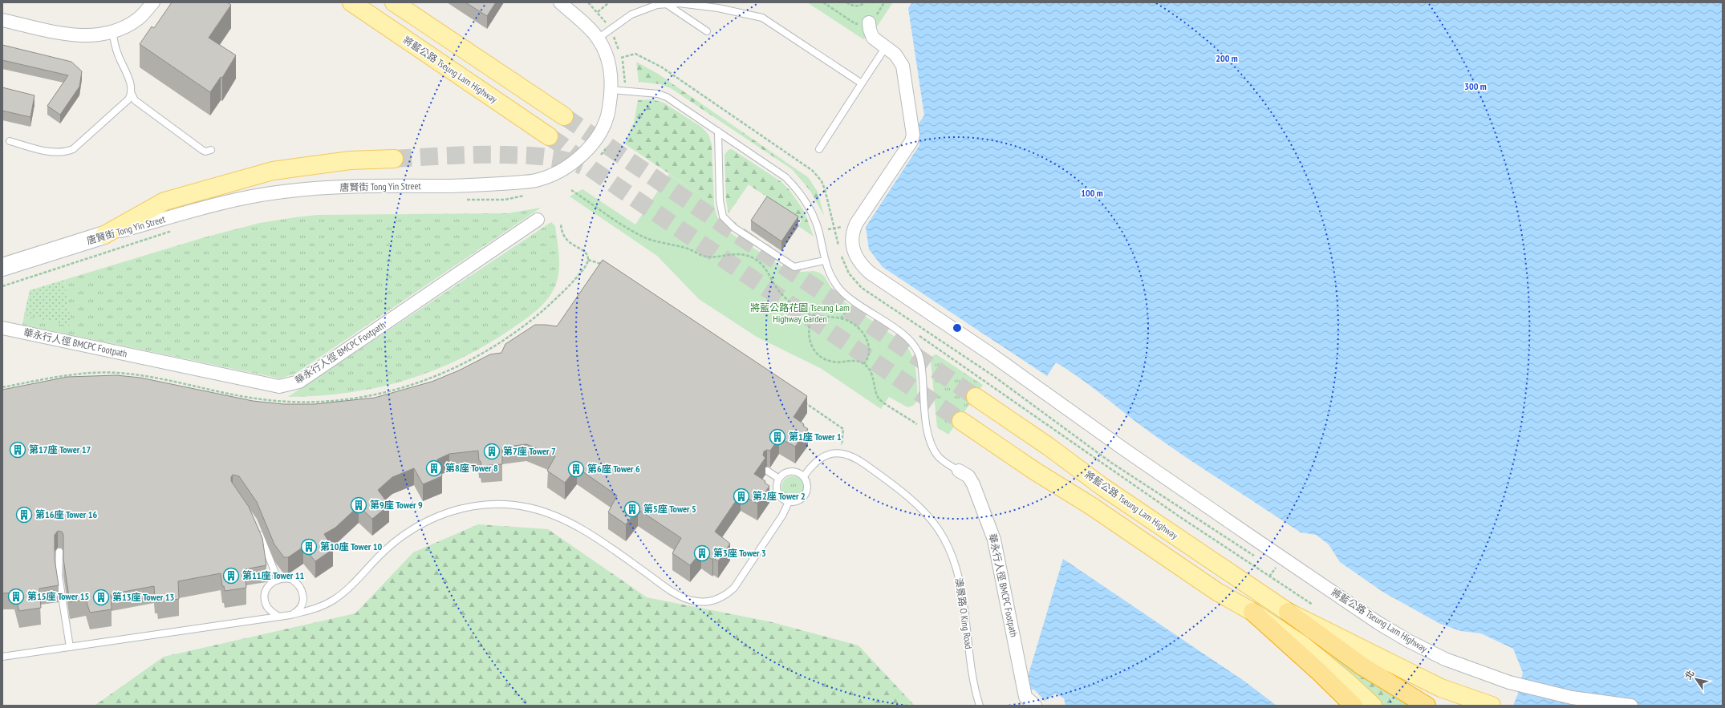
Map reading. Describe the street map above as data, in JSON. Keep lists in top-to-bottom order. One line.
{"streets":{"main road":["將藍公路 Tseung Lam Highway"],"street":["唐賢街 Tong Yin Street","華永行人徑 BMCPC Footpath"],"lane":["澳景路 O King Road"]},"parks":["將藍公路花園 Tseung Lam Highway Garden"],"places":{"building":["第1座 Tower 1","第17座 Tower 17","第7座 Tower 7","第8座 Tower 8","第6座 Tower 6","第2座 Tower 2","第9座 Tower 9","第5座 Tower 5","第16座 Tower 16","第10座 Tower 10","第3座 Tower 3","第11座 Tower 11","第15座 Tower 15","第13座 Tower 13"]},"north":"top left","rings":["200 m","300 m","100 m"]}
